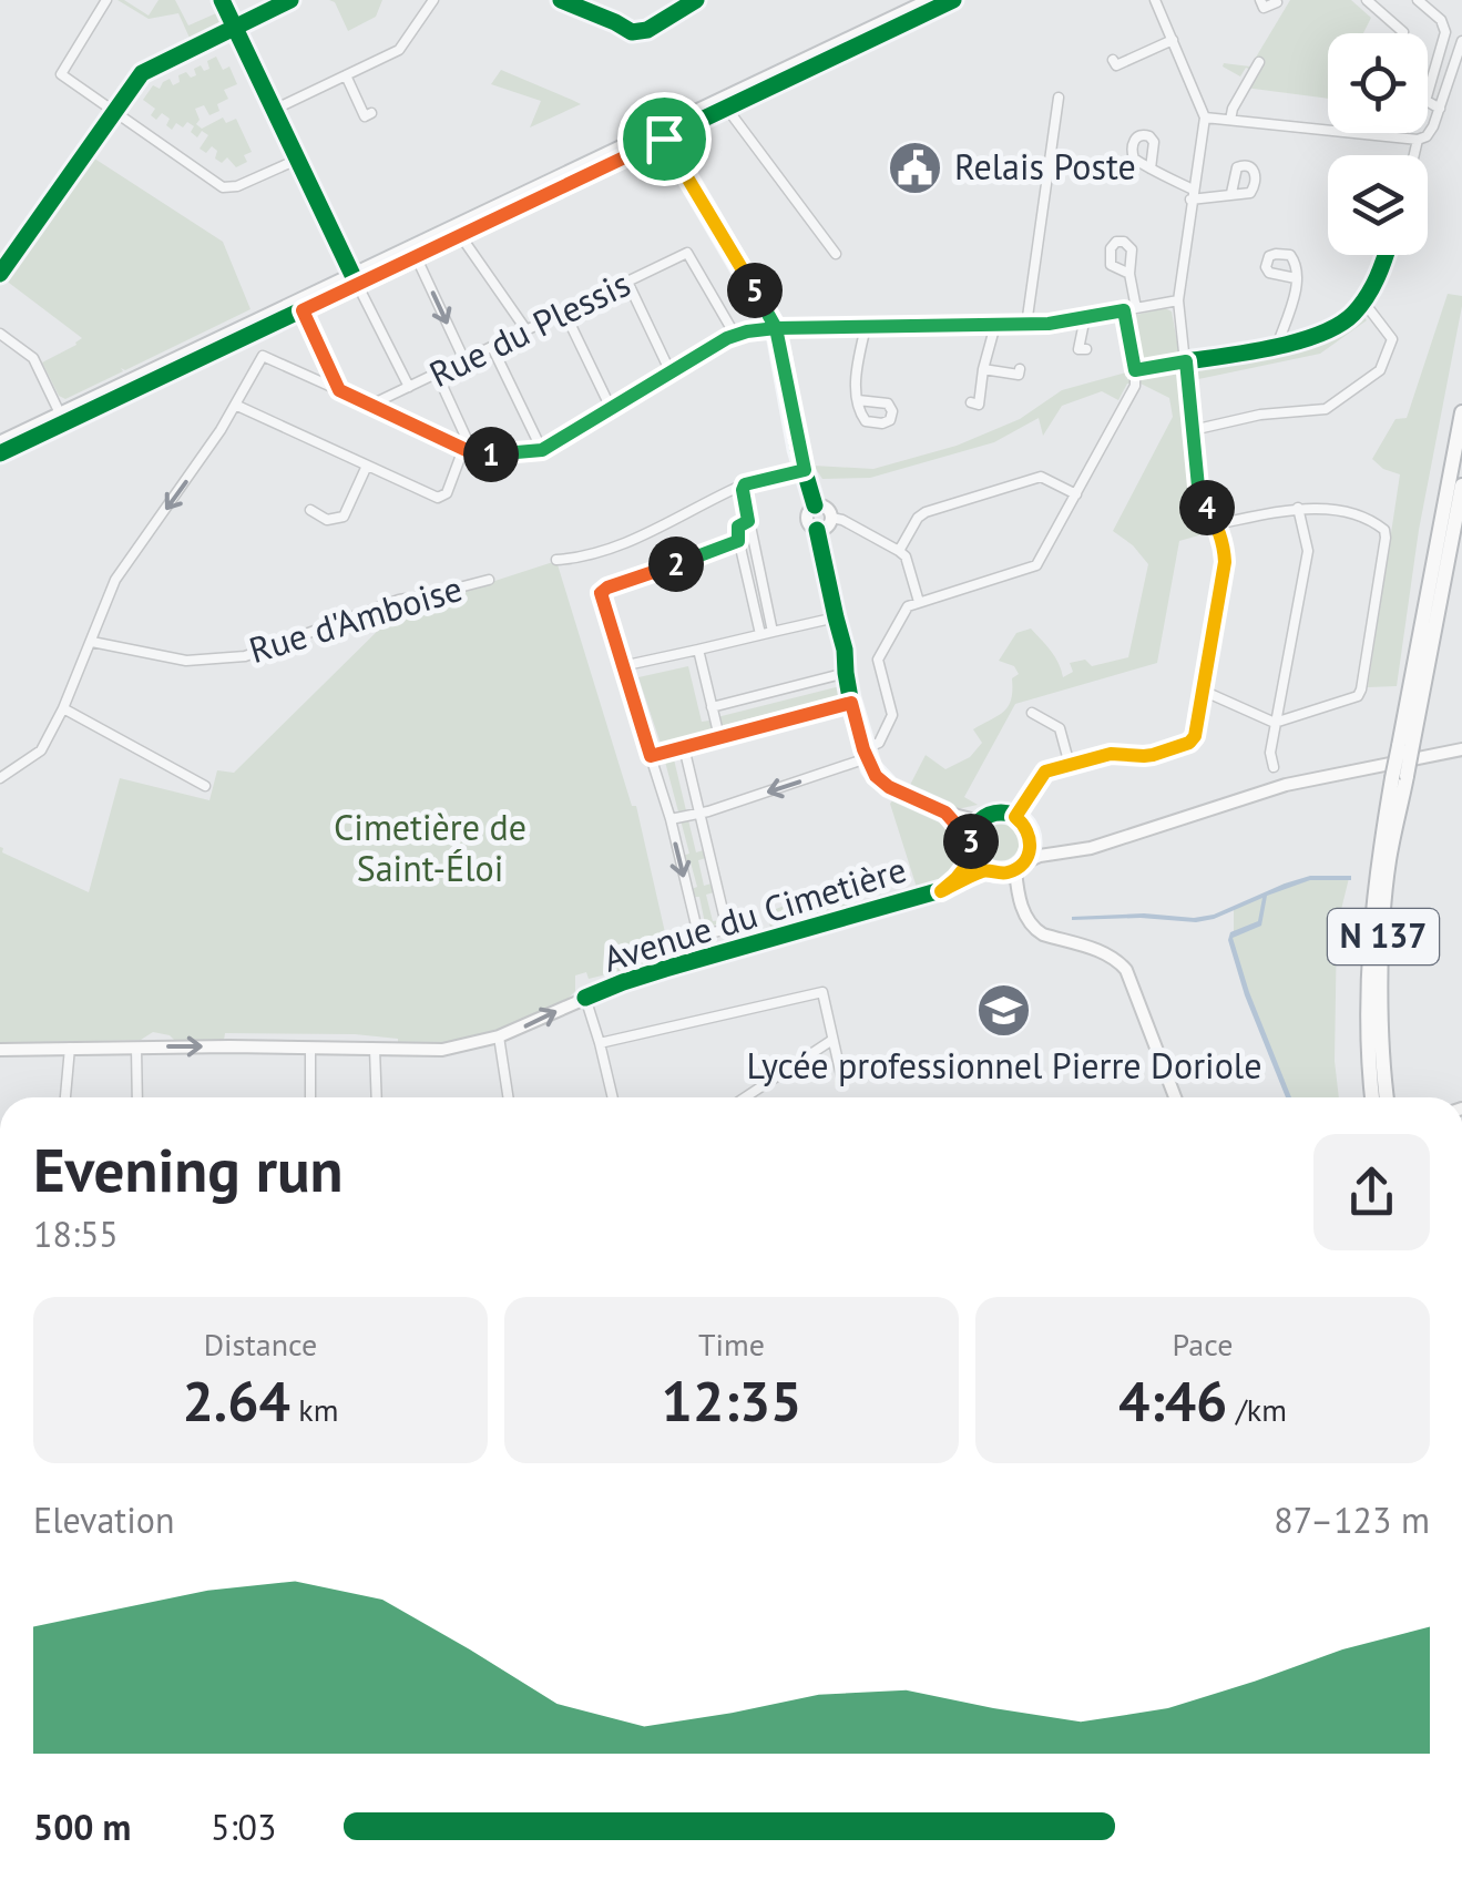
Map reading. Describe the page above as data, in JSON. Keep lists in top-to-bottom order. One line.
{"streets":{"highway":["N 137"],"street":["Rue du Plessis","Rue d'Amboise","Avenue du Cimetière"]},"parks":["Cimetière de Saint-Éloi"],"places":{"public building":["Relais Poste"],"school or university":["Lycée professionnel Pierre Doriole"]},"page":{"pins":["5","1","4","2","3"],"heading":["Evening run","18:55"],"stats":[["Distance","2.64 km"],["Time","12:35"],["Pace","4:46 /km"]],"chart":["Elevation","87–123 m"],"list":[{"name":"500 m","note":"5:03"}]}}
